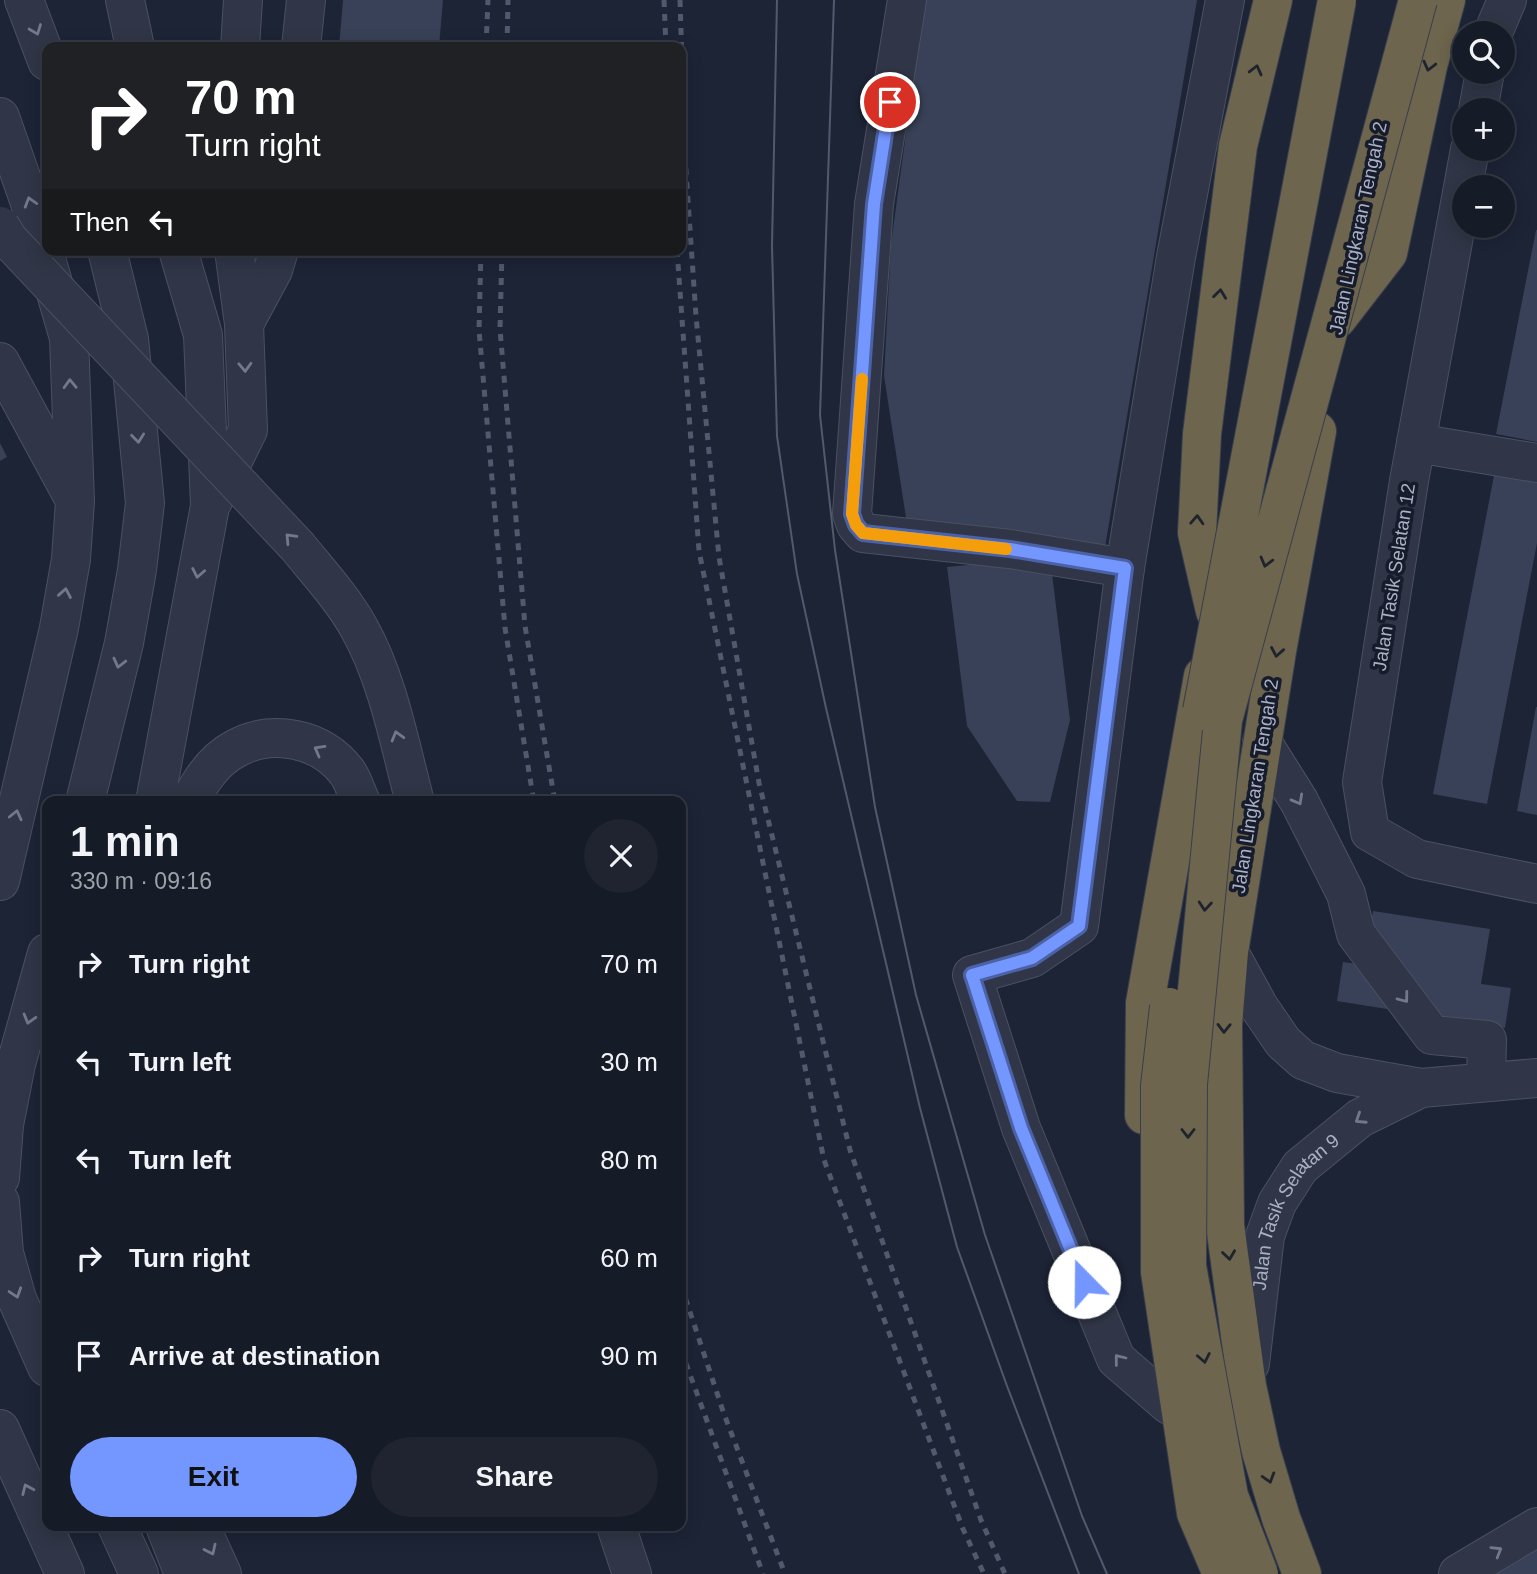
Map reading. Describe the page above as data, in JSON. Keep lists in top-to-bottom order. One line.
{"streets":{"highway":["Jalan Lingkaran Tengah 2"],"street":["Jalan Tasik Selatan 12","Jalan Tasik Selatan 9"]},"crossings":[["Jalan Lingkaran Tengah 2","Jalan Tasik Selatan 9"]],"one_way":["Jalan Tasik Selatan 9"],"page":{"map_buttons":["+","−"],"turn":["70 m","Turn right"],"then":"Then","heading":["1 min","330 m · 09:16"],"list":[{"name":"Turn right","value":"70 m"},{"name":"Turn left","value":"30 m"},{"name":"Turn left","value":"80 m"},{"name":"Turn right","value":"60 m"},{"name":"Arrive at destination","value":"90 m"}],"buttons":["Exit","Share"]}}
